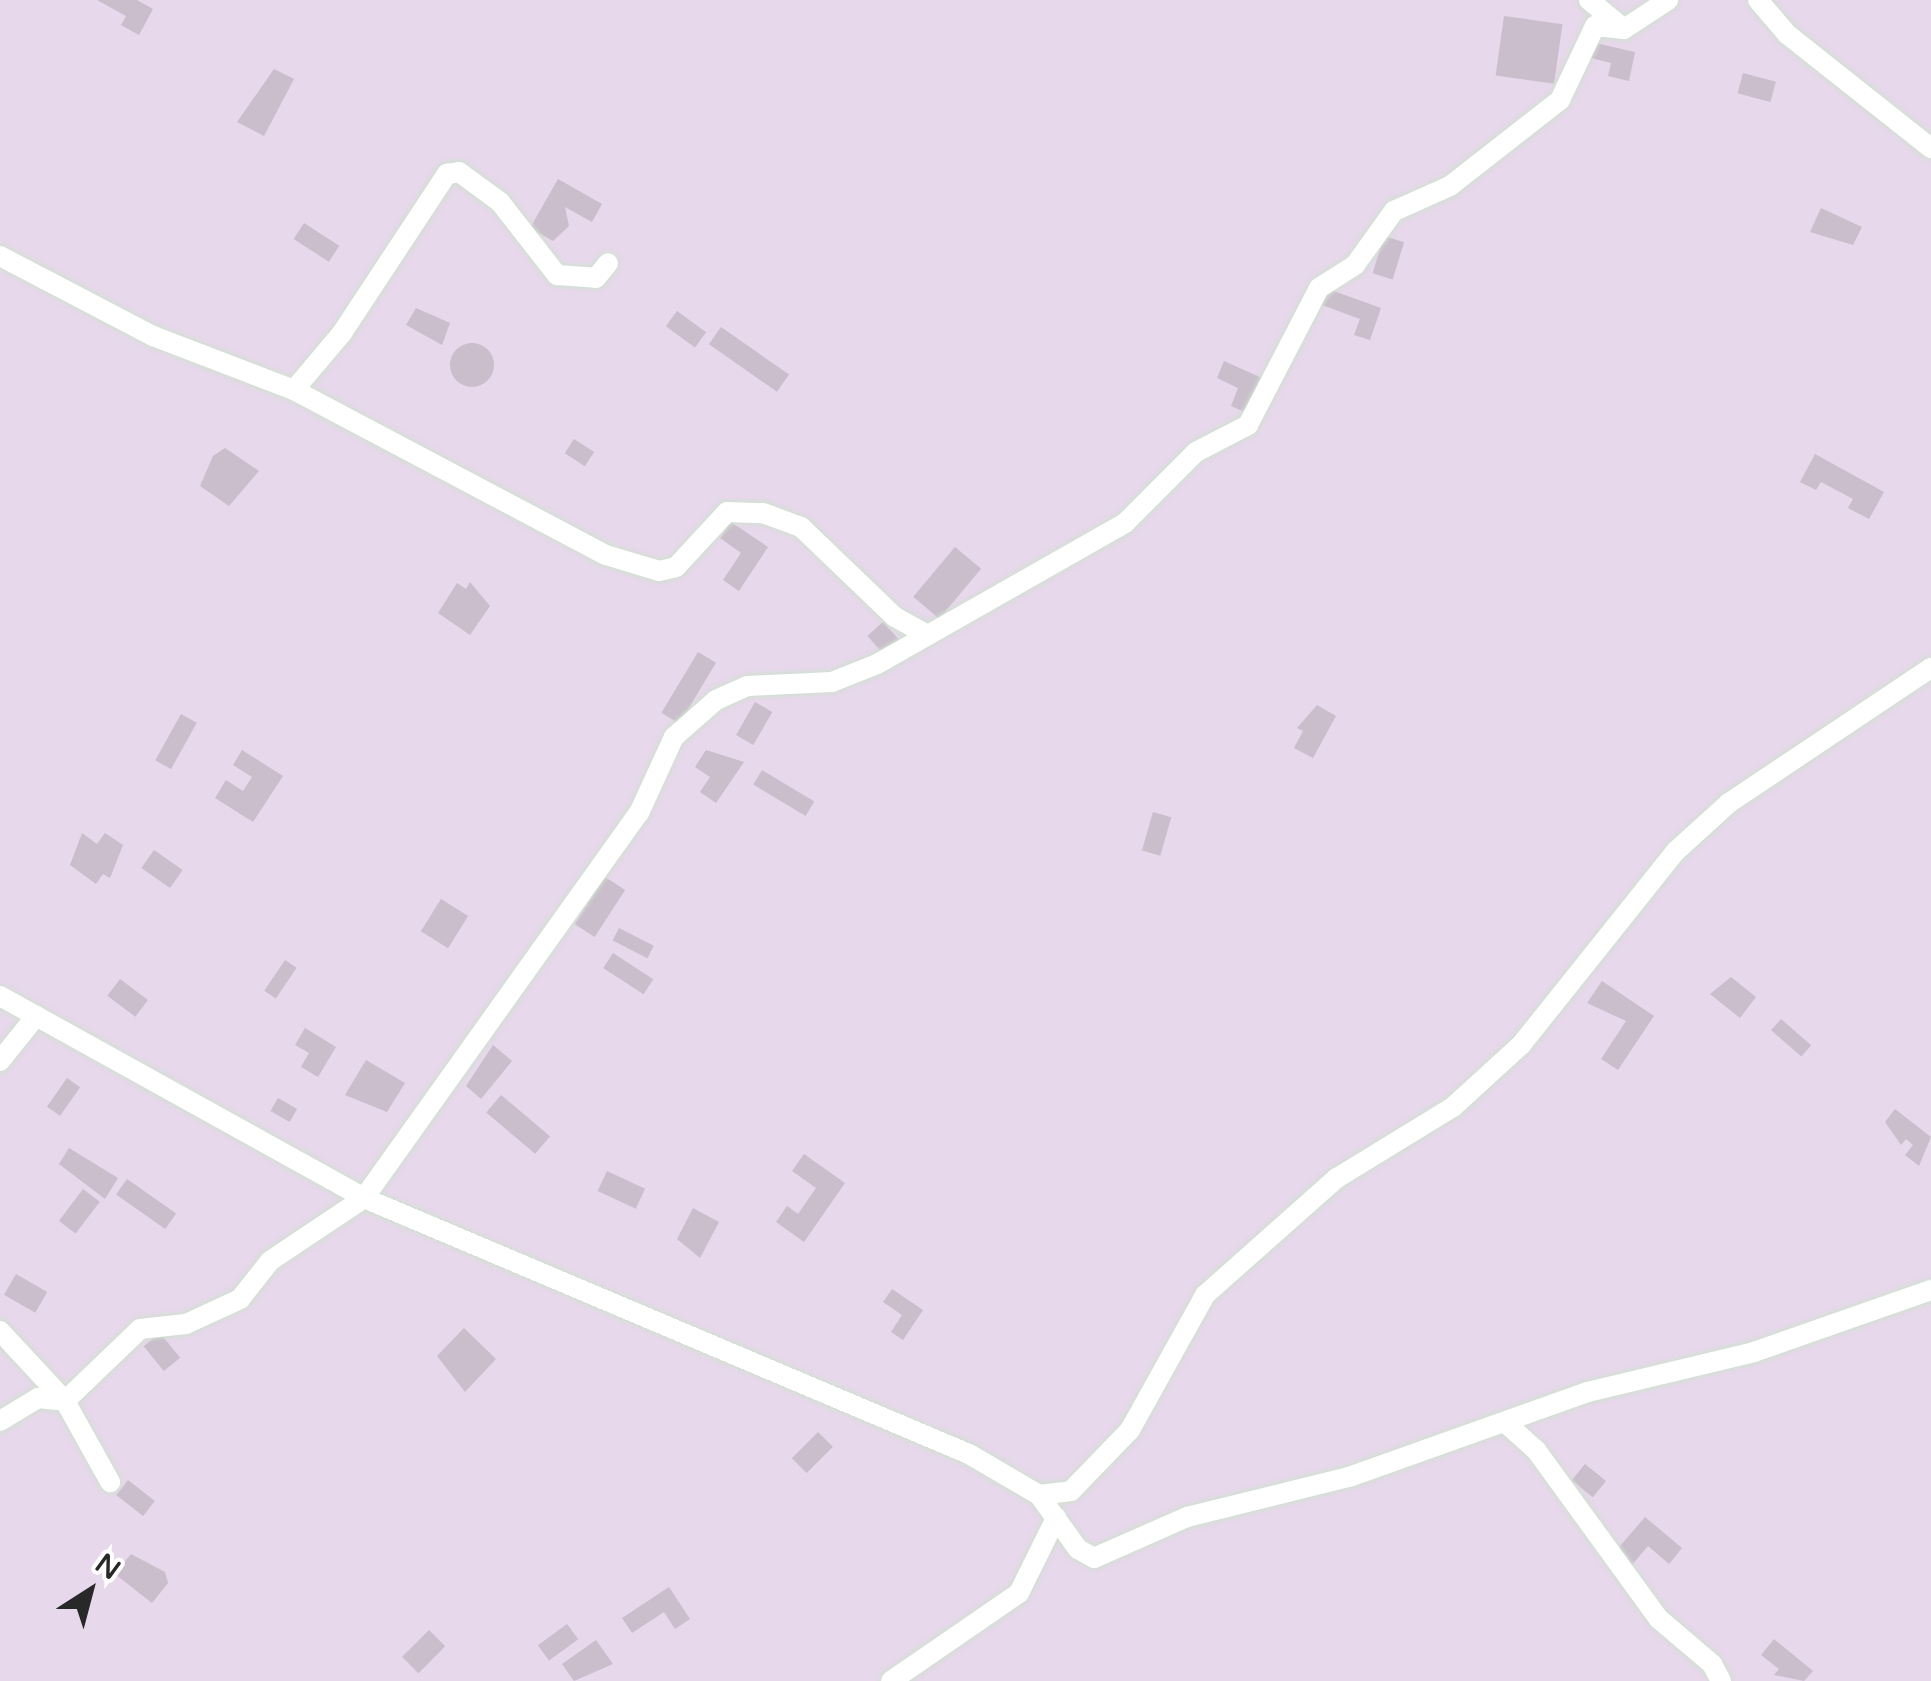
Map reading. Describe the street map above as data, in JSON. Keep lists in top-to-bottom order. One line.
{"north":"top right"}
